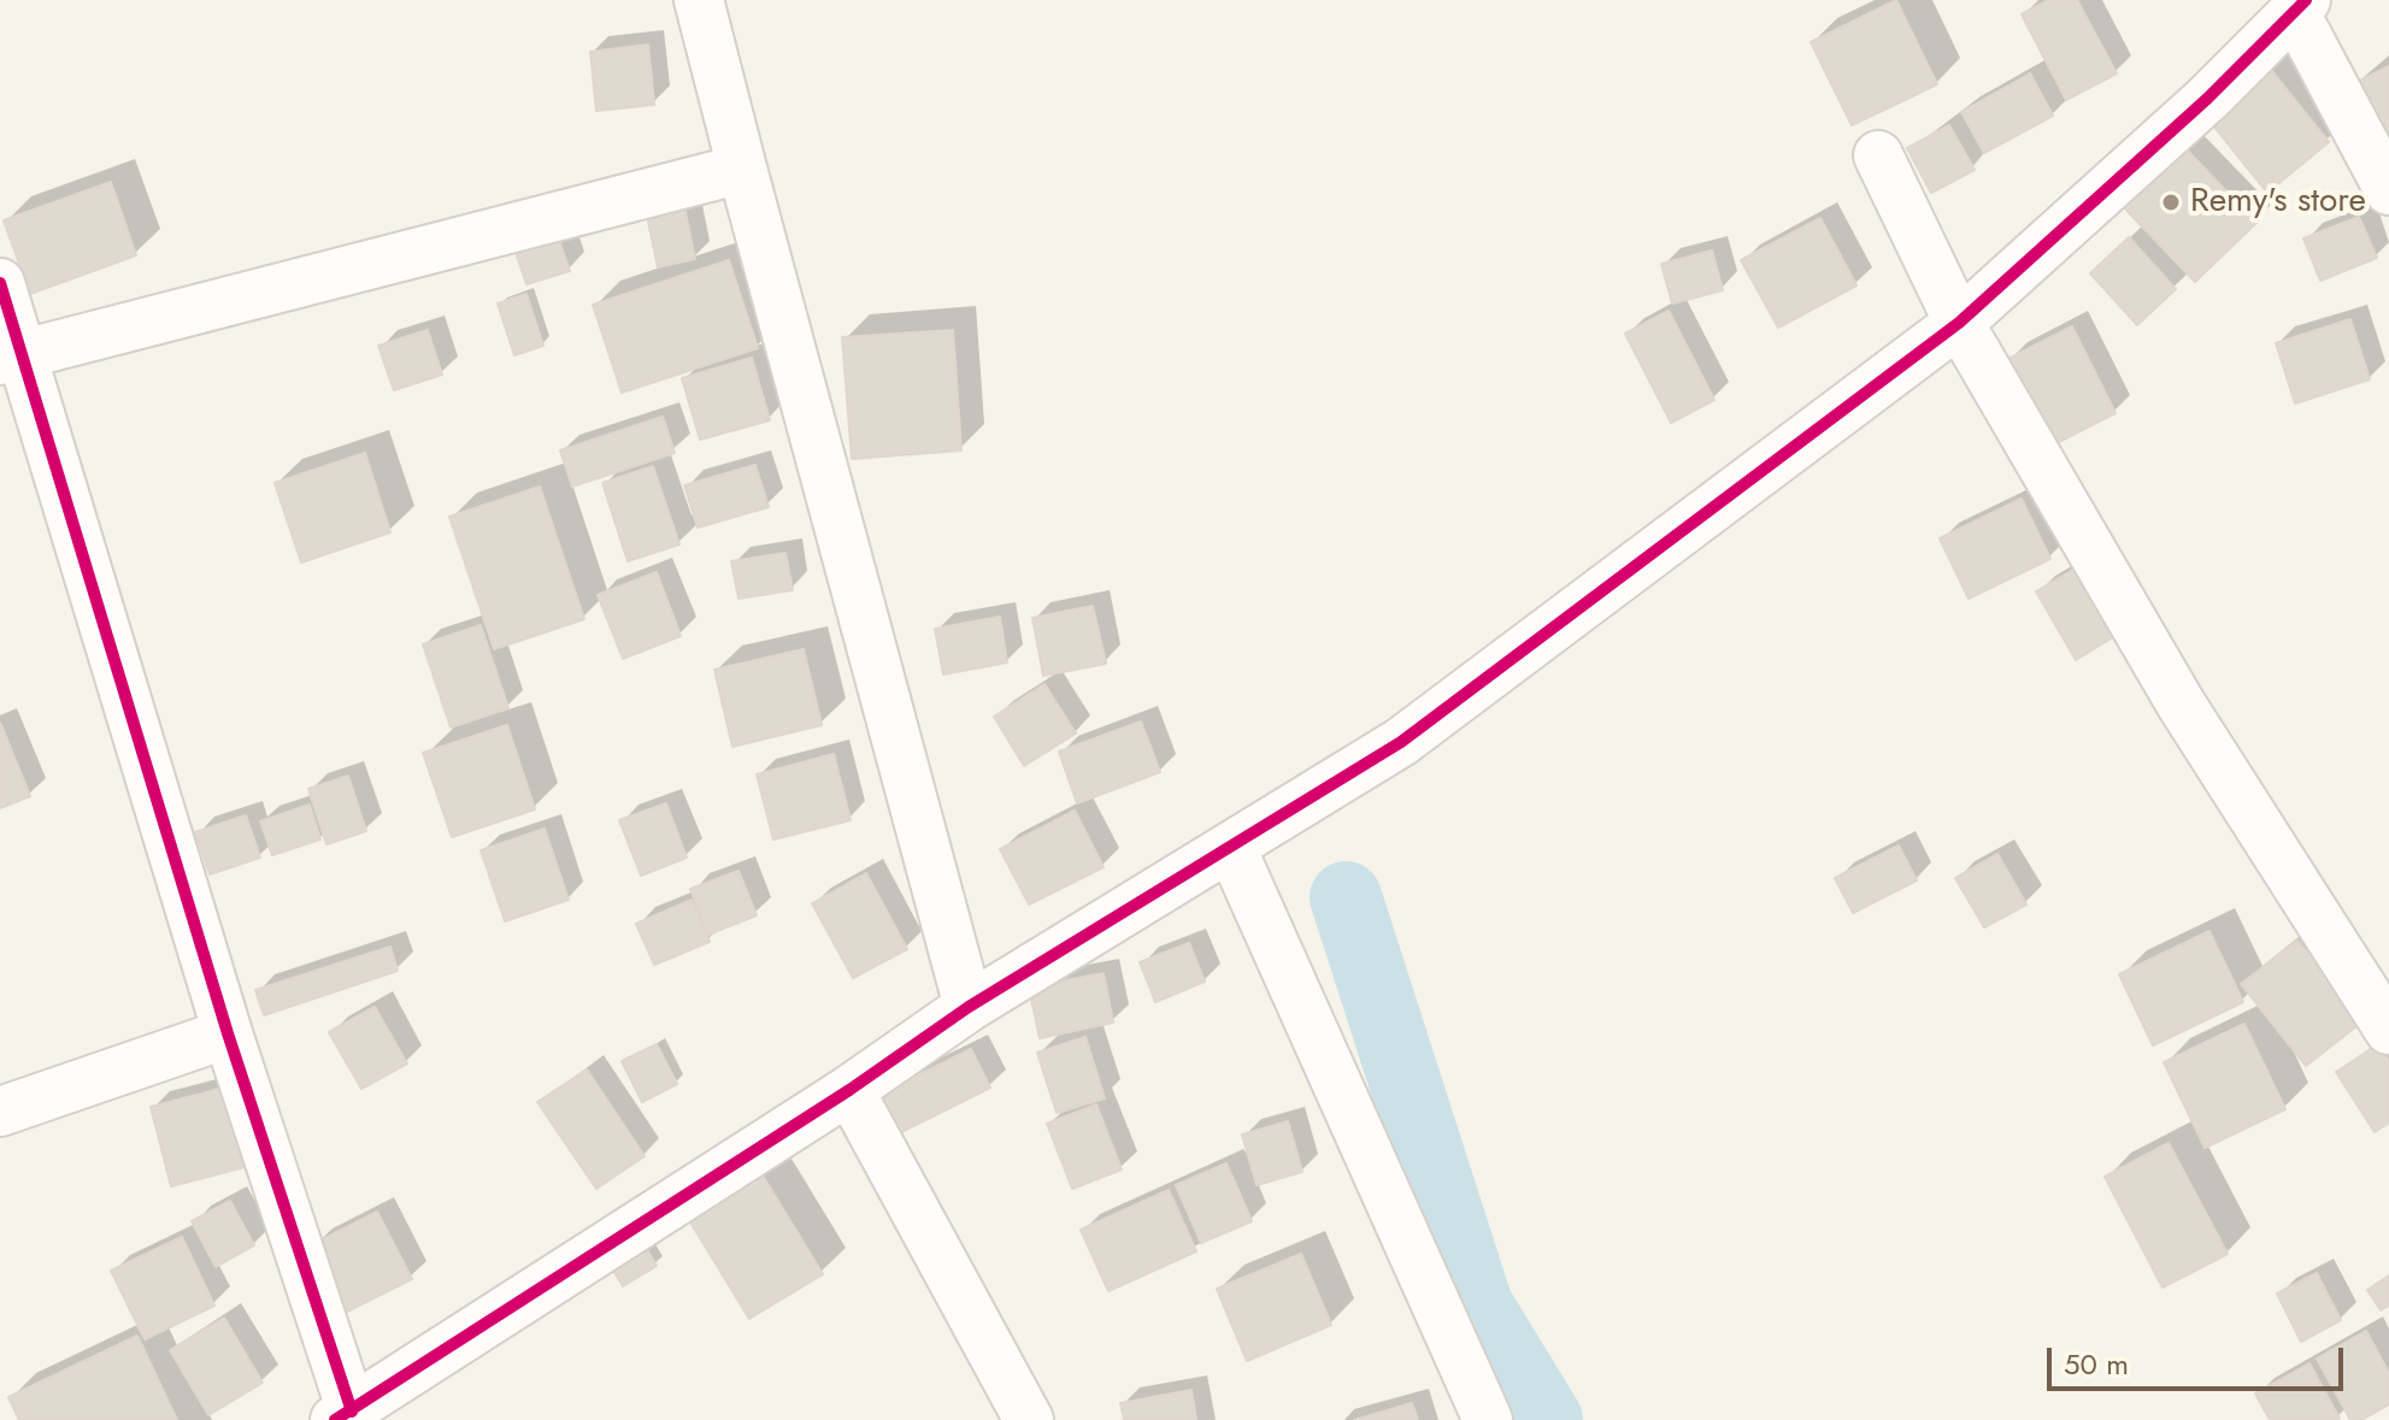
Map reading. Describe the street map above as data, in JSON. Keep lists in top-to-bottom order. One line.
{"places":["Remy's store"],"scale_bar":"50 m"}
